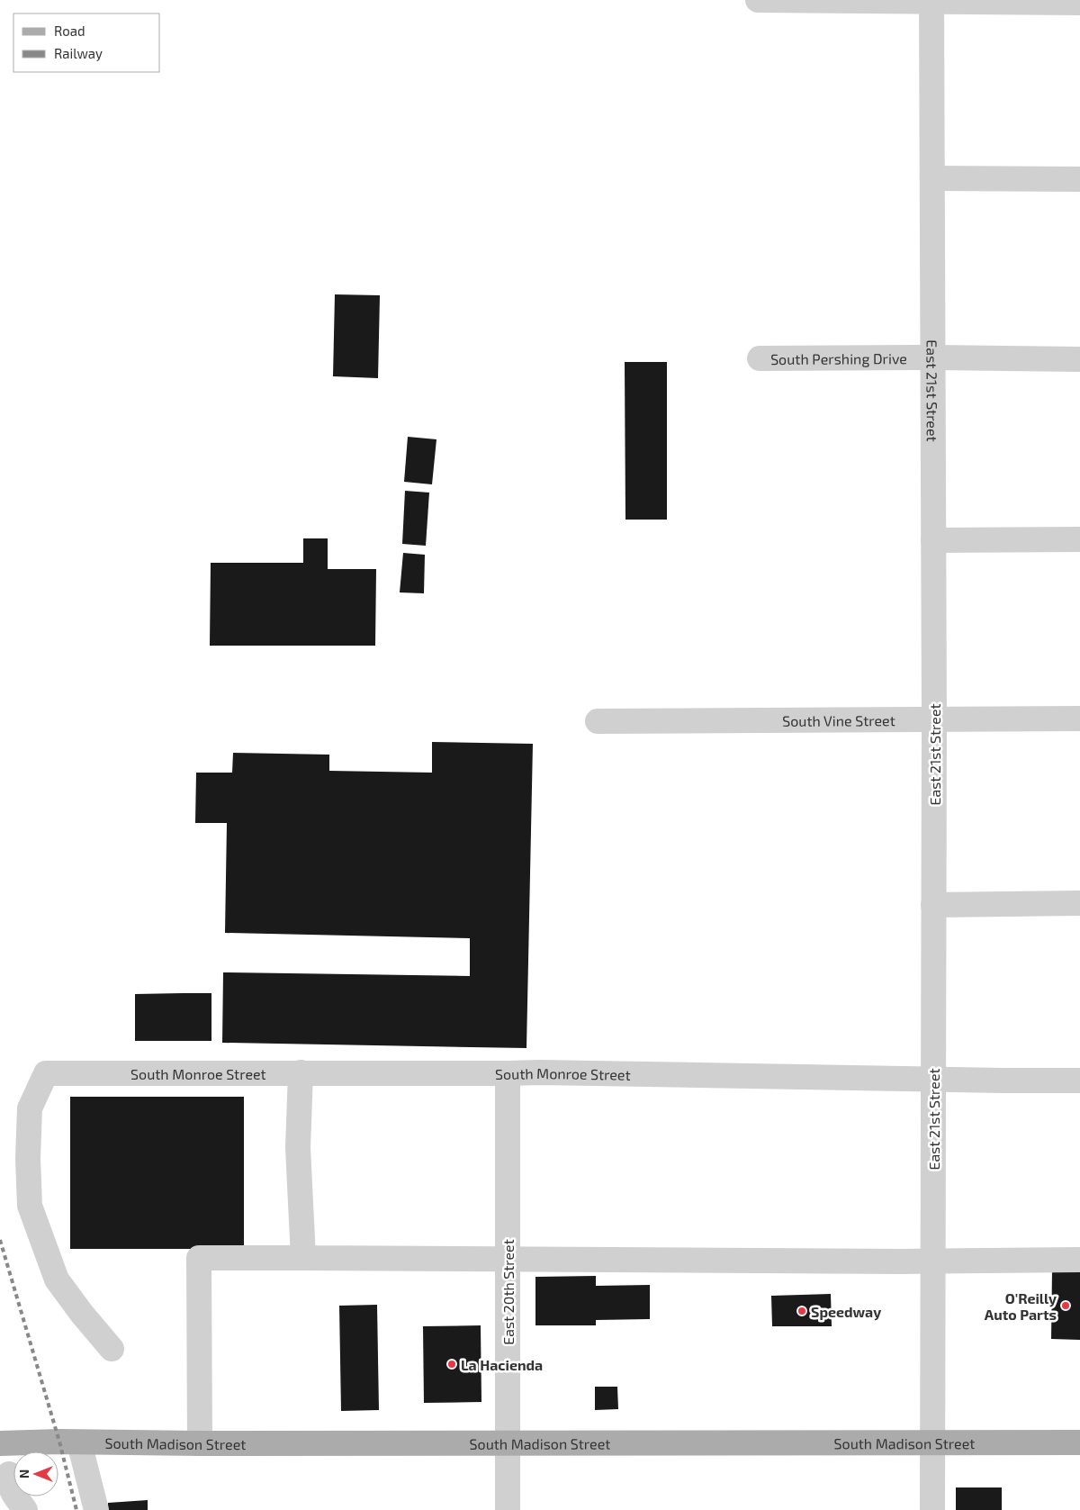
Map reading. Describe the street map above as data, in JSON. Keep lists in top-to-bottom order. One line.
{"streets":{"main road":["South Madison Street"],"street":["South Pershing Drive","East 21st Street","South Vine Street","South Monroe Street","East 20th Street"]},"crossings":[["South Pershing Drive","East 21st Street"],["East 21st Street","South Vine Street"],["East 21st Street","South Monroe Street"],["East 21st Street","South Madison Street"],["South Monroe Street","East 20th Street"],["East 20th Street","South Madison Street"]],"places":["O'Reilly Auto Parts","Speedway","La Hacienda"],"legend":["Road","Railway"],"north":"left"}
